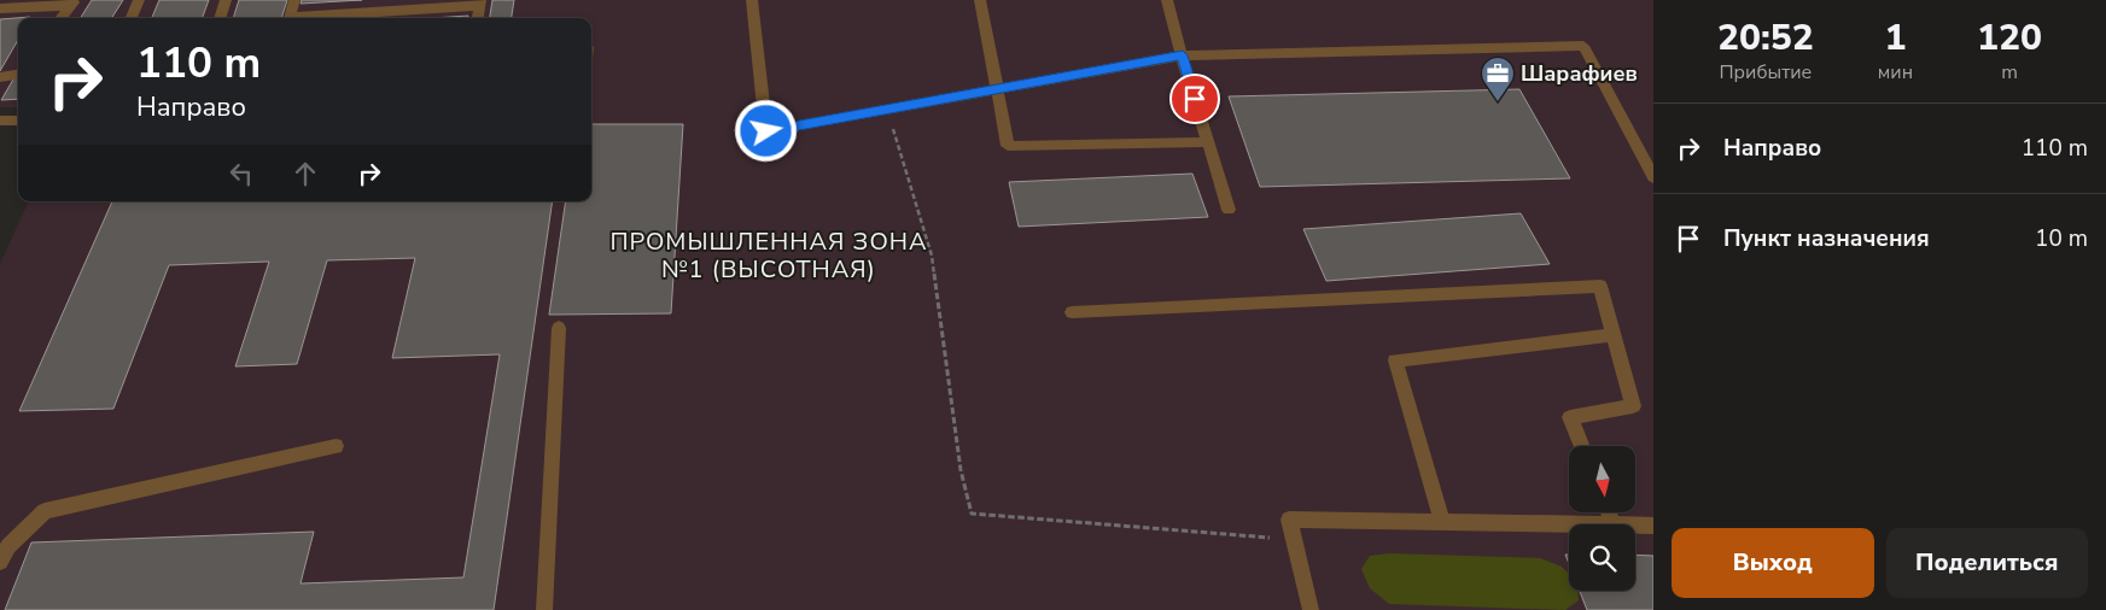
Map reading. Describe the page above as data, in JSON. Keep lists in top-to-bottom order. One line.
{"districts":["ПРОМЫШЛЕННАЯ ЗОНА №1 (ВЫСОТНАЯ)"],"places":{"office":["Шарафиев"]},"north":"bottom","page":{"eta":["20:52","Прибытие","1","мин","120","m"],"turn":["110 m","Направо"],"list":[{"name":"Направо","value":"110 m"},{"name":"Пункт назначения","value":"10 m"}],"buttons":["Выход","Поделиться"]}}
